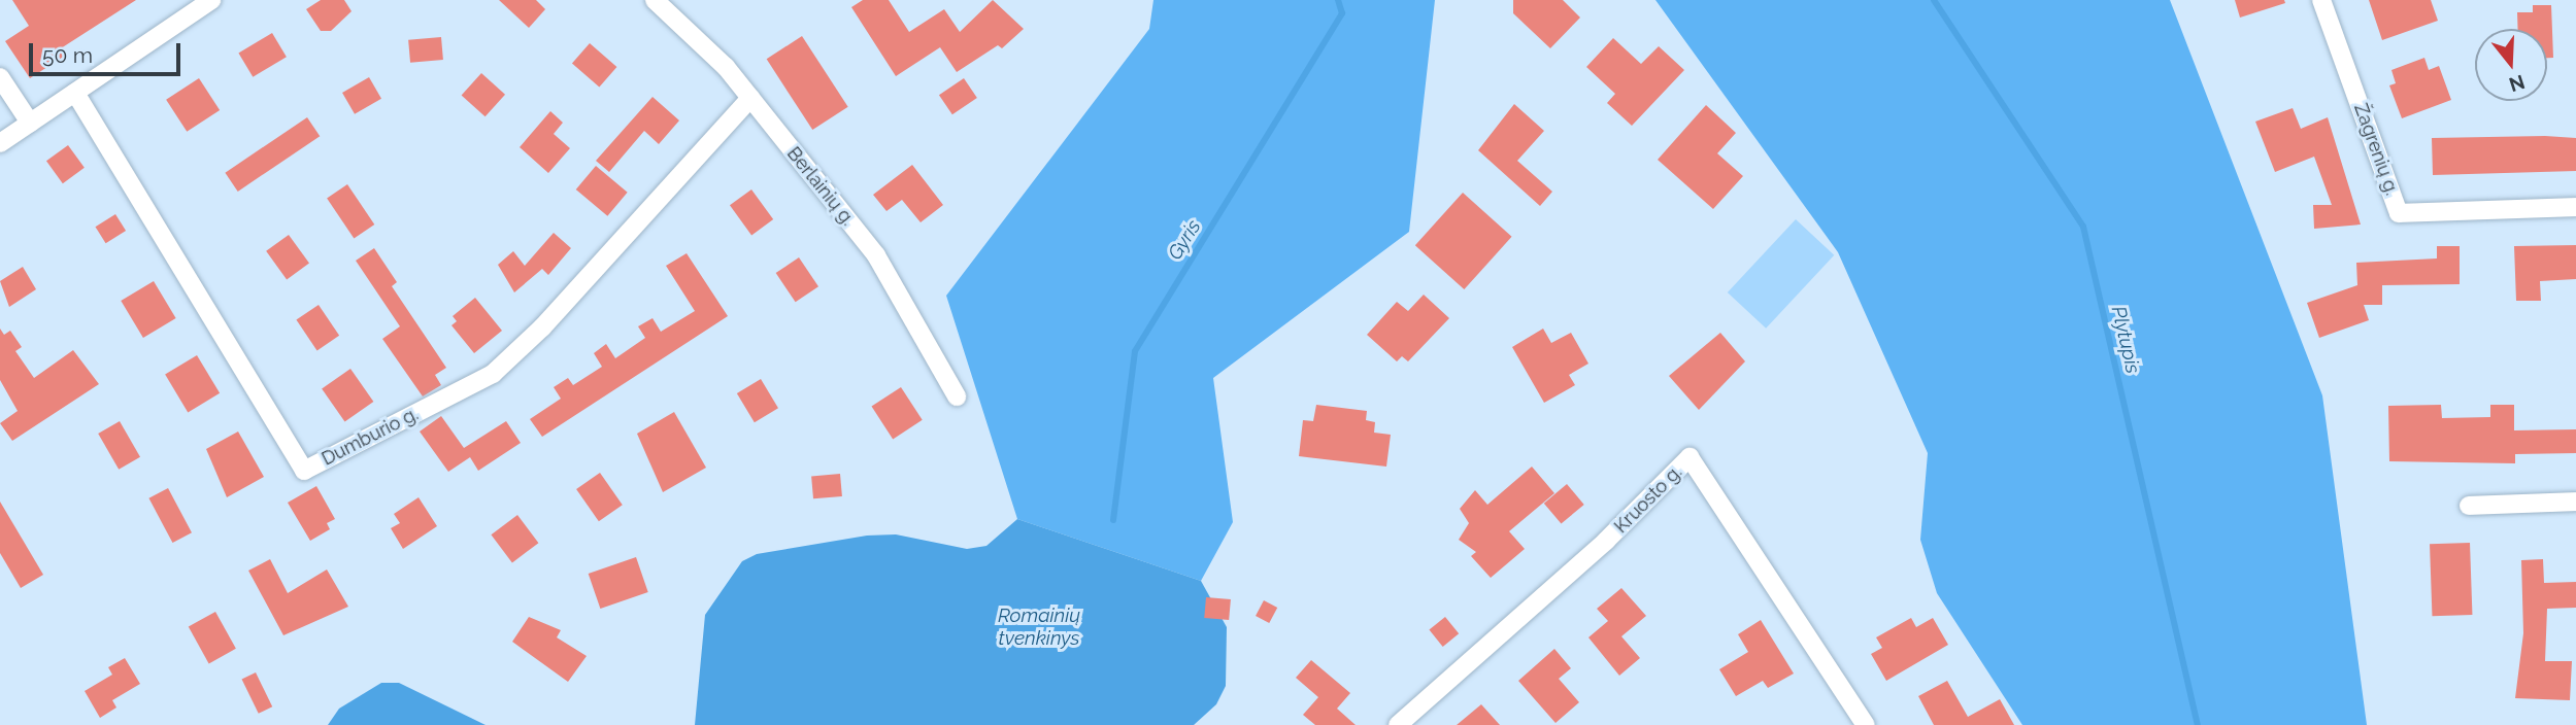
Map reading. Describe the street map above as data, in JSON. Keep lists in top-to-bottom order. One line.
{"streets":{"street":["Žagrenių g.","Berlainių g.","Dumburio g.","Kruosto g."]},"crossings":[["Berlainių g.","Dumburio g."]],"water":["Gyris","Plytupis","Romainių tvenkinys"],"scale_bar":"50 m","north":"bottom"}
